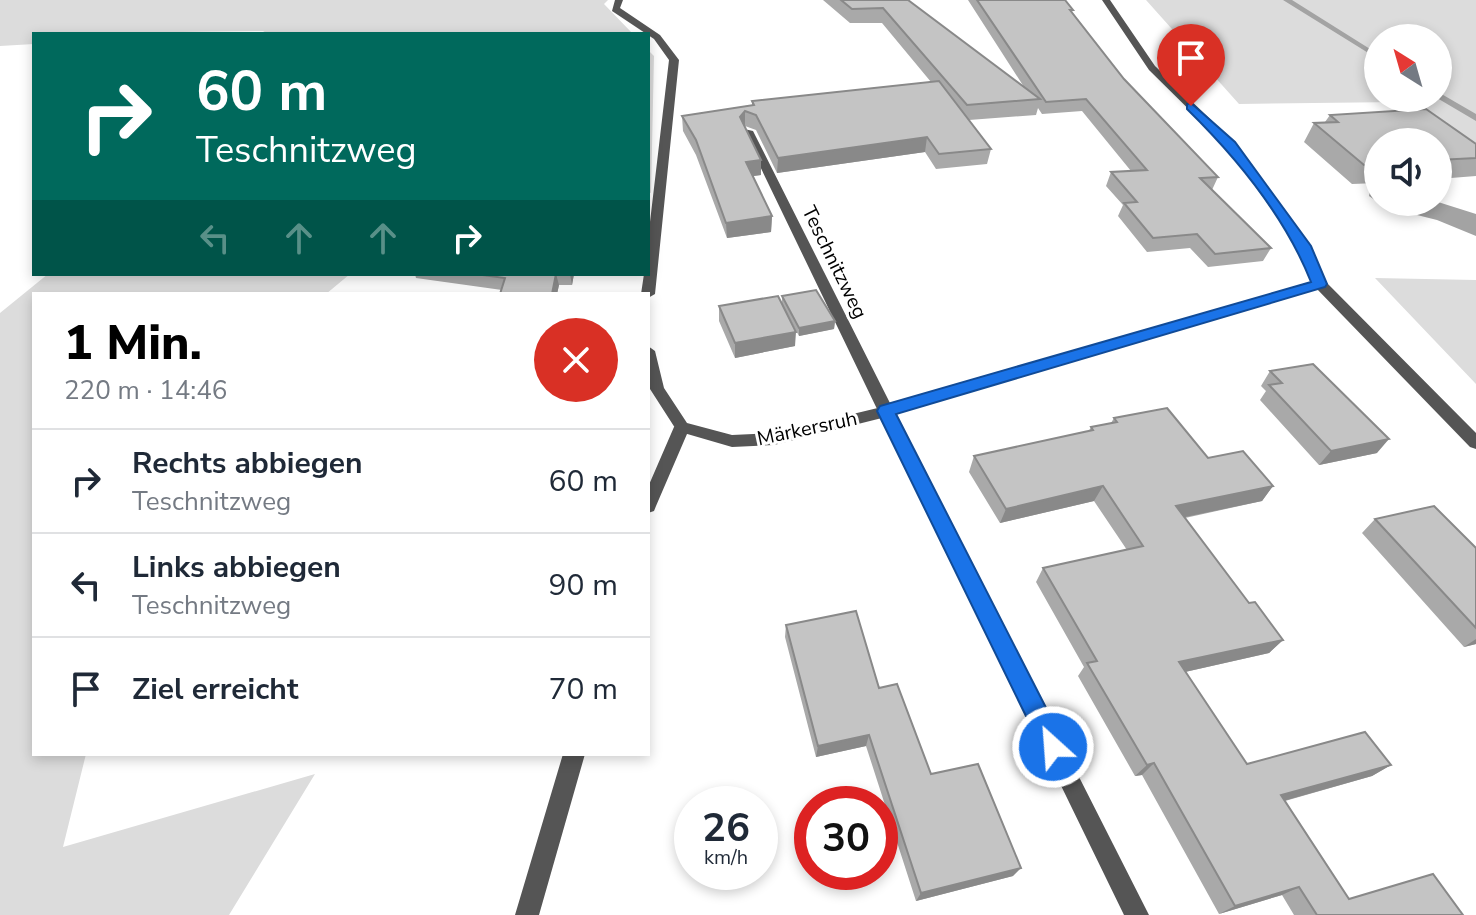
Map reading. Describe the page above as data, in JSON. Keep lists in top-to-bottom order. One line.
{"streets":{"street":["Teschnitzweg","Märkersruh"]},"crossings":[["Teschnitzweg","Märkersruh"]],"north":"top left","page":{"turn":["60 m","Teschnitzweg"],"heading":["1 Min.","220 m · 14:46"],"list":[{"name":"Rechts abbiegen","note":"Teschnitzweg","value":"60 m"},{"name":"Links abbiegen","note":"Teschnitzweg","value":"90 m"},{"name":"Ziel erreicht","value":"70 m"}],"speed":"26 km/h","limit":"30"}}
